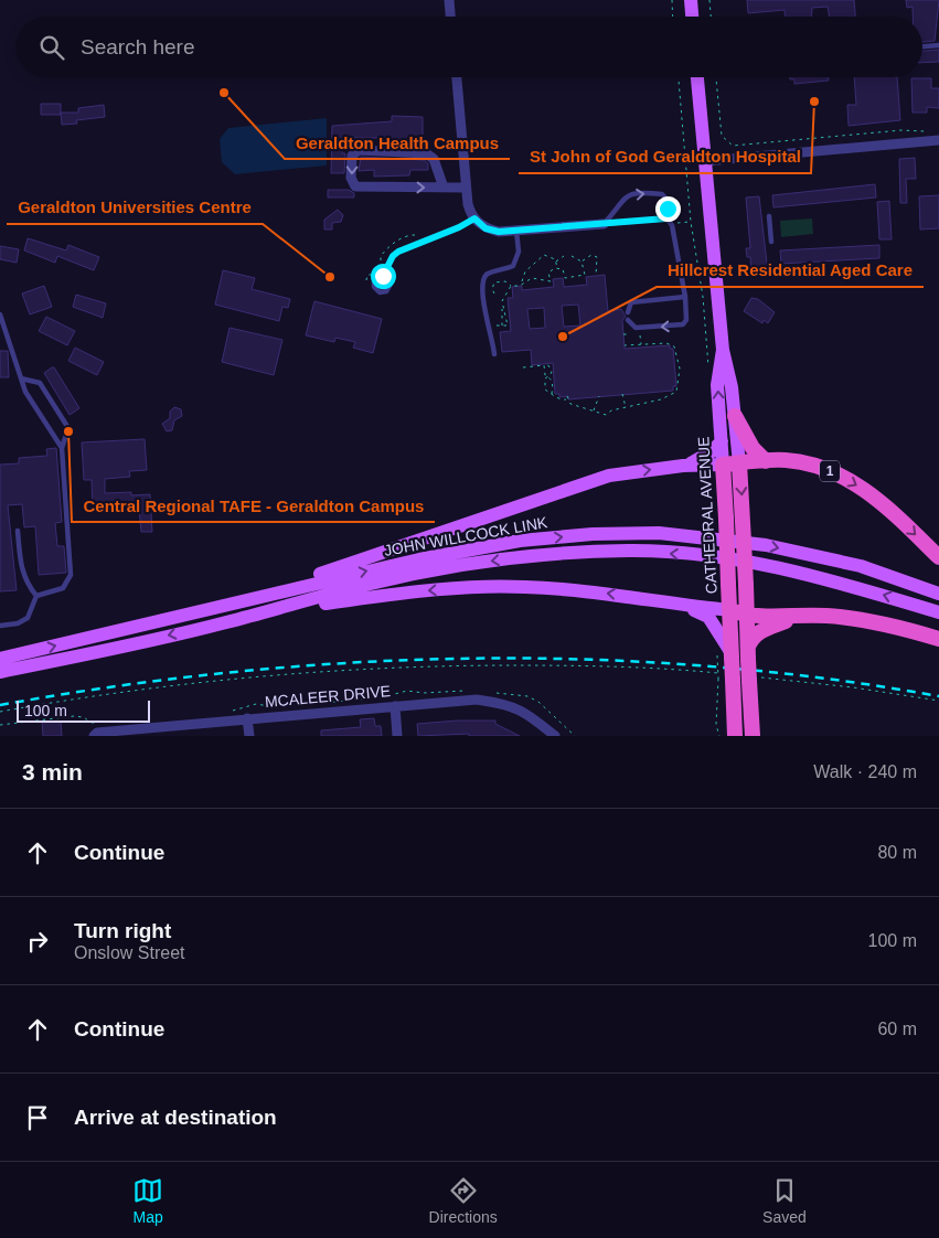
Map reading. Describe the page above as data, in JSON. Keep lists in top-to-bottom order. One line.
{"streets":{"highway":["1","CATHEDRAL AVENUE"],"main road":["JOHN WILLCOCK LINK"],"street":["MCALEER DRIVE"]},"crossings":[["1","CATHEDRAL AVENUE"]],"places":["Geraldton Health Campus","St John of God Geraldton Hospital","Geraldton Universities Centre","Hillcrest Residential Aged Care","Central Regional TAFE - Geraldton Campus"],"scale_bar":"100 m","page":{"search":"Search here","scale":"100 m","heading":["3 min","Walk · 240 m"],"list":[["Continue","80 m"],["Turn right","Onslow Street","100 m"],["Continue","60 m"],"Arrive at destination"],"nav":["Map","Directions","Saved"]}}
